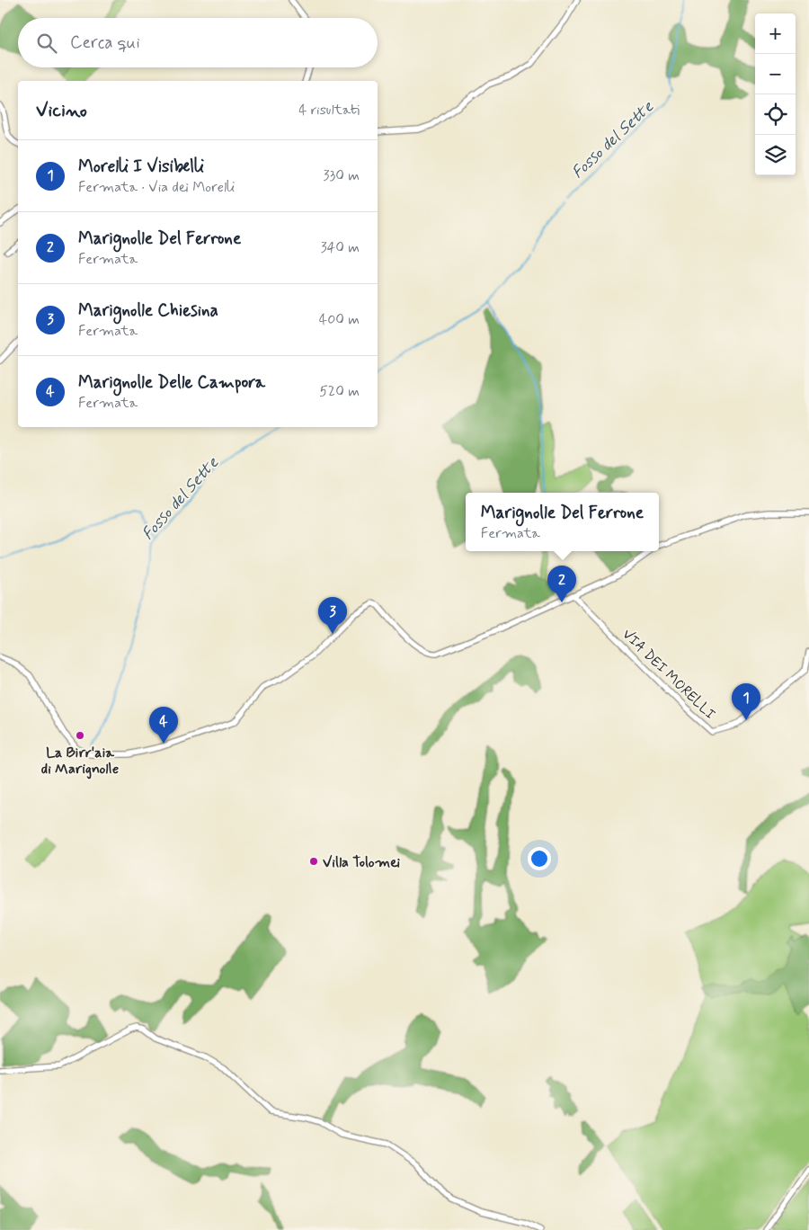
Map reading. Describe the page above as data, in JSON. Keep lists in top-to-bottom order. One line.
{"streets":{"street":["VIA DEI MORELLI"]},"water":["Fosso del Sette"],"places":["La Birr'aia di Marignolle","Villa Tolomei"],"page":{"map_buttons":["+","−"],"search":"Cerca qui","heading":["Vicino","4 risultati"],"list":[{"mark":"1","name":"Morelli I Visibelli","note":"Fermata · Via dei Morelli","value":"330 m"},{"mark":"2","name":"Marignolle Del Ferrone","note":"Fermata","value":"340 m"},{"mark":"3","name":"Marignolle Chiesina","note":"Fermata","value":"400 m"},{"mark":"4","name":"Marignolle Delle Campora","note":"Fermata","value":"520 m"}],"popup":["Marignolle Del Ferrone","Fermata"],"pins":["2","3","1","4"]}}
